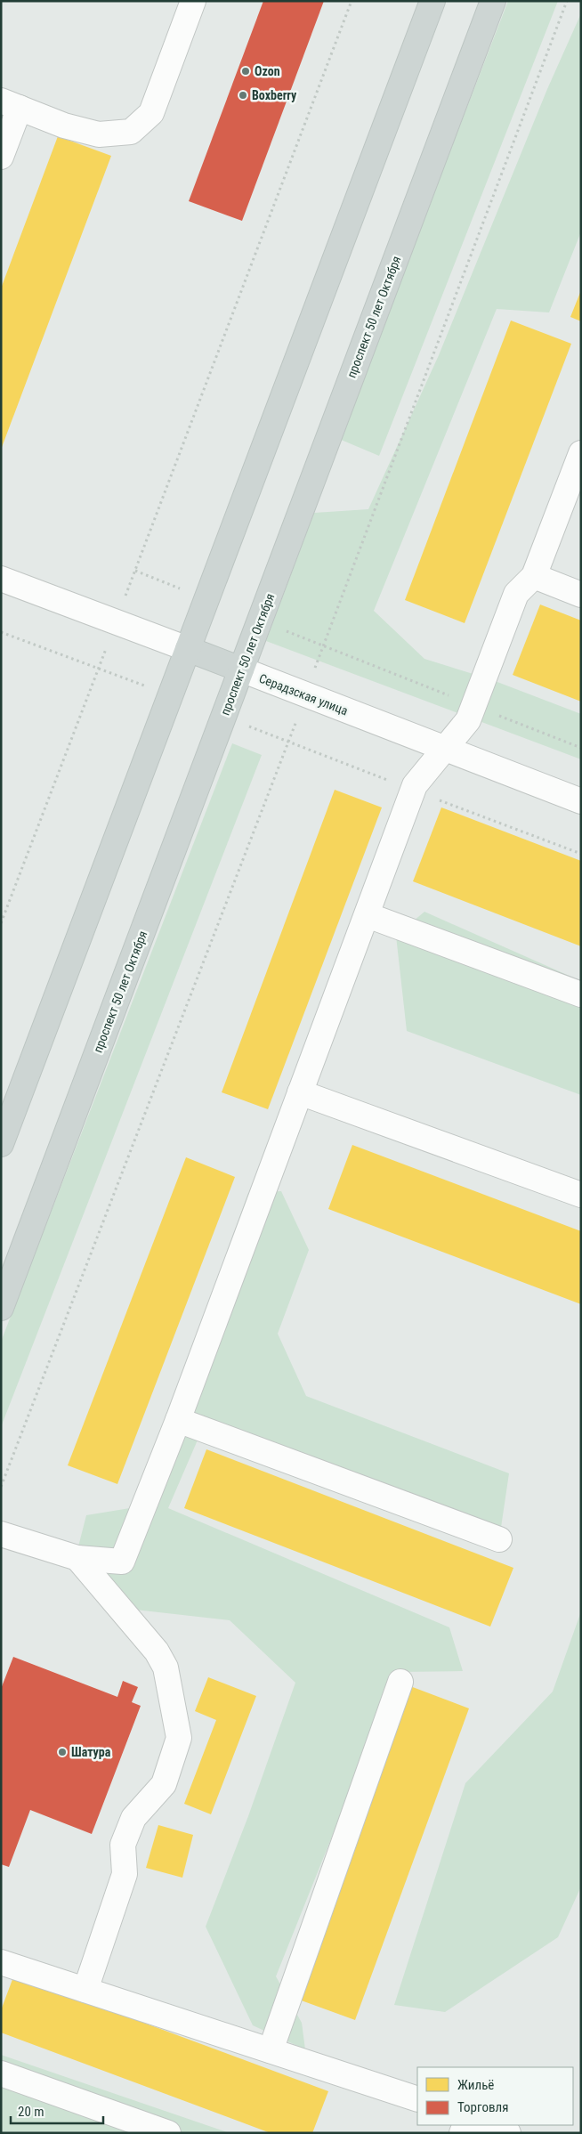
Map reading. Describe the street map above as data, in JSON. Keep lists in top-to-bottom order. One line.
{"streets":{"main road":["проспект 50 лет Октября","Серадзская улица"]},"crossings":[["проспект 50 лет Октября","Серадзская улица"]],"places":["Ozon","Boxberry","Шатура"],"legend":["Жильё","Торговля"],"scale_bar":"20 m"}
